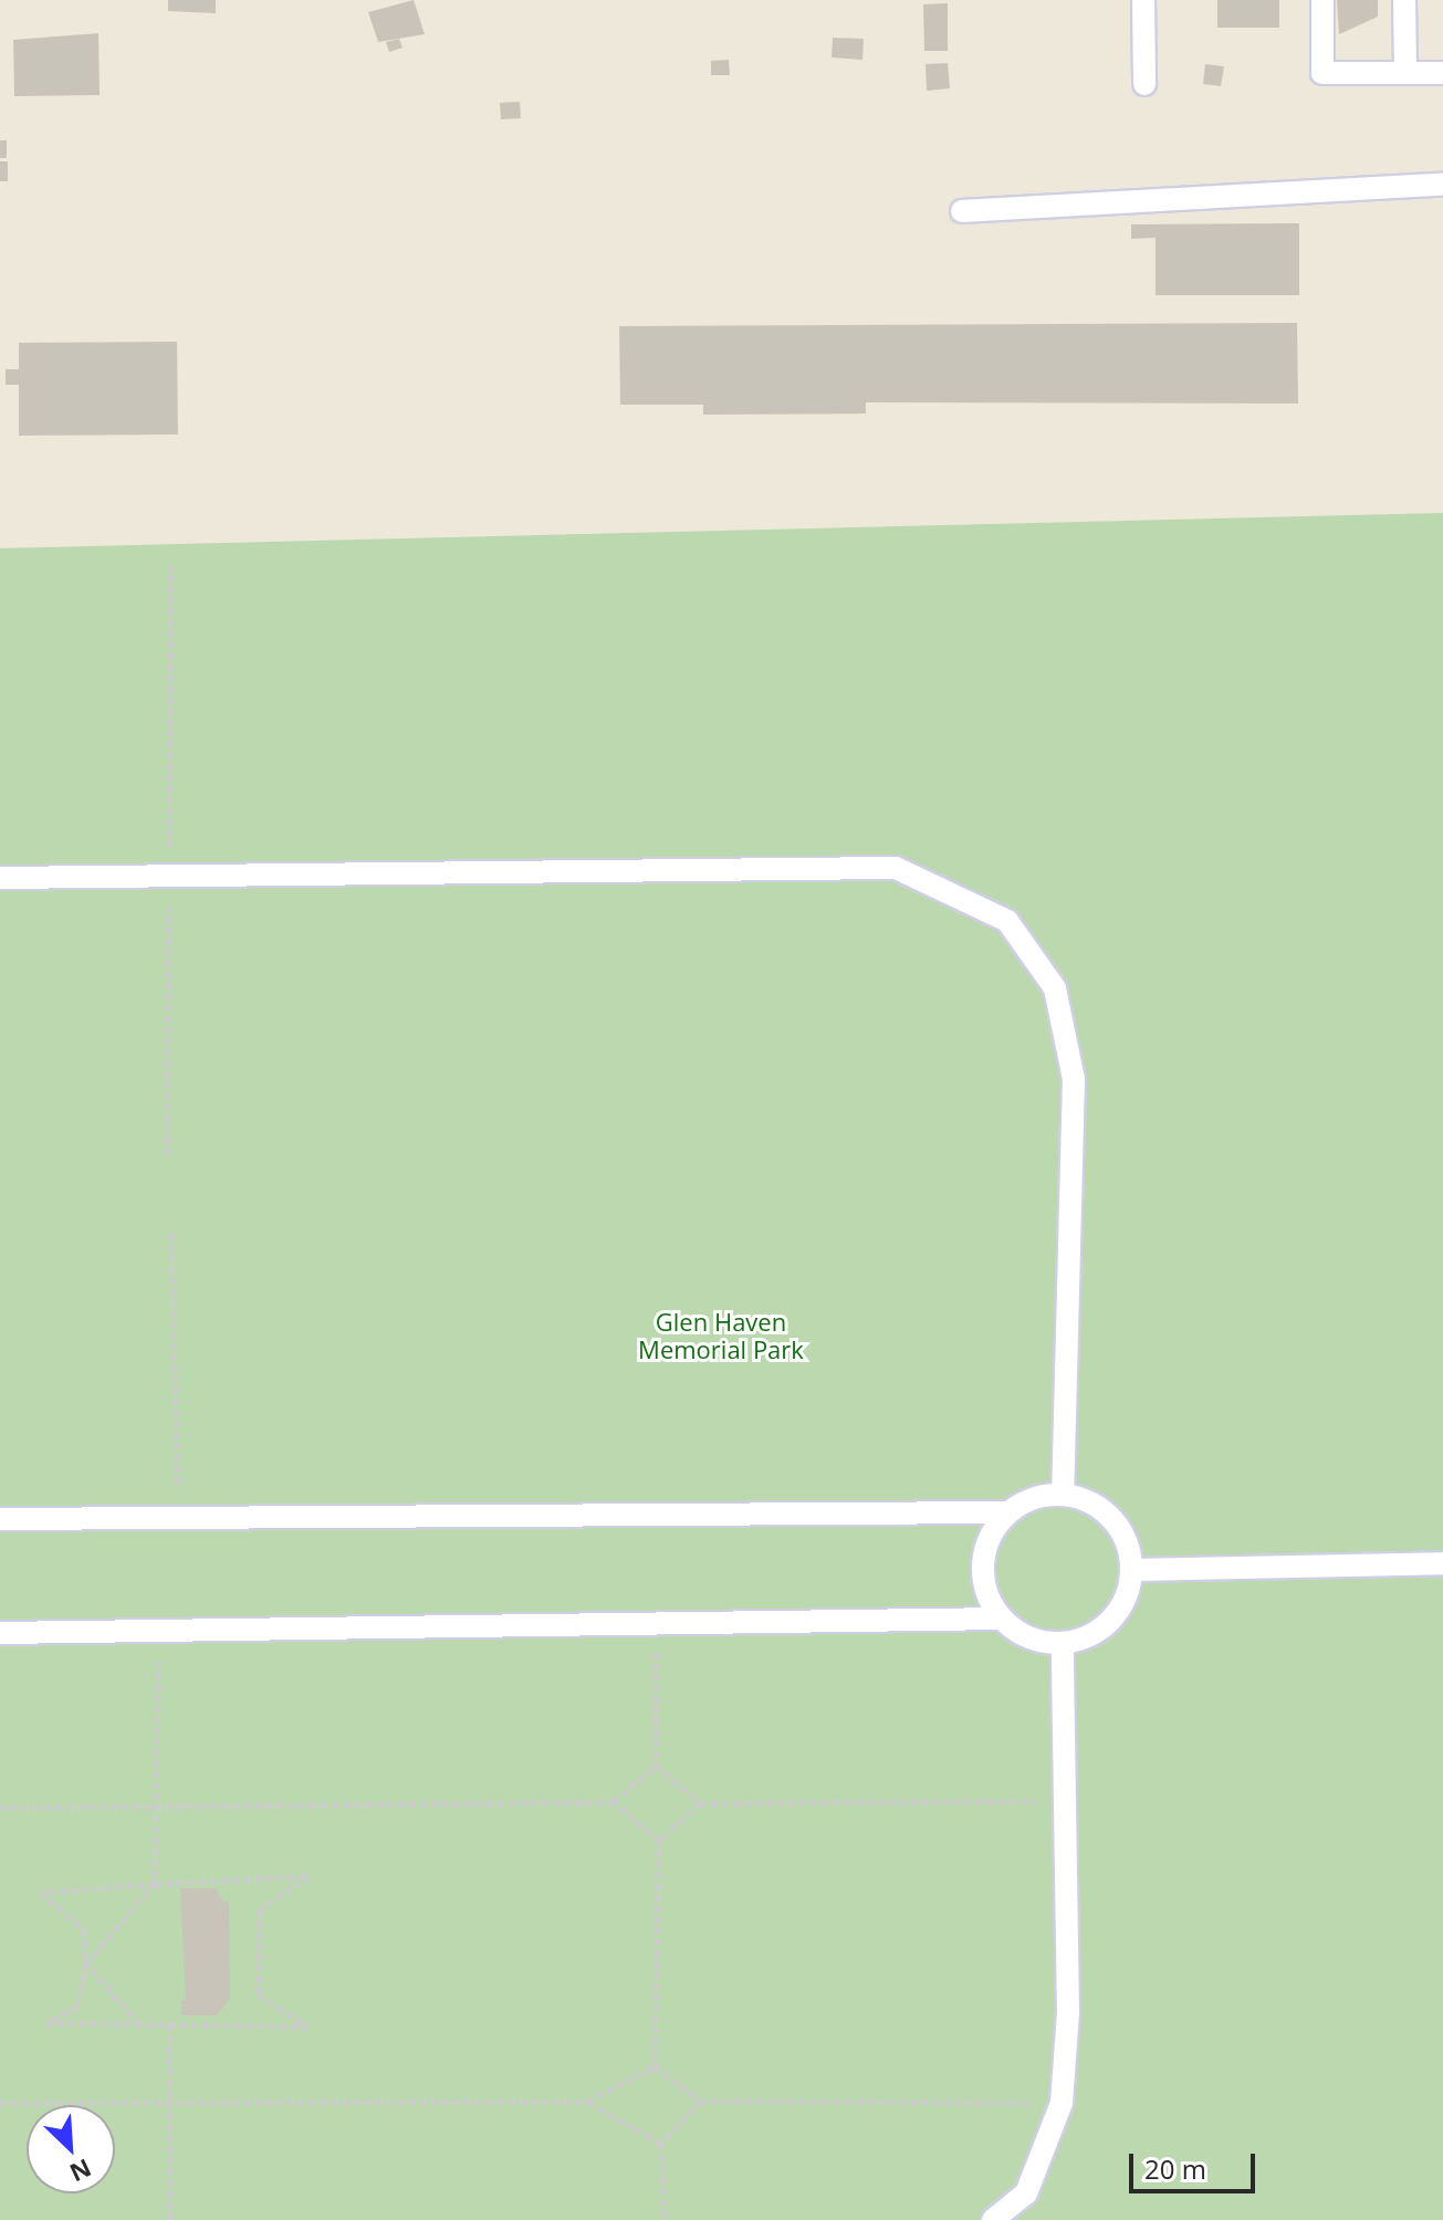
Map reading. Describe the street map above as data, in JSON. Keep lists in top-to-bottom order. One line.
{"parks":["Glen Haven Memorial Park"],"scale_bar":"20 m","north":"bottom right"}
